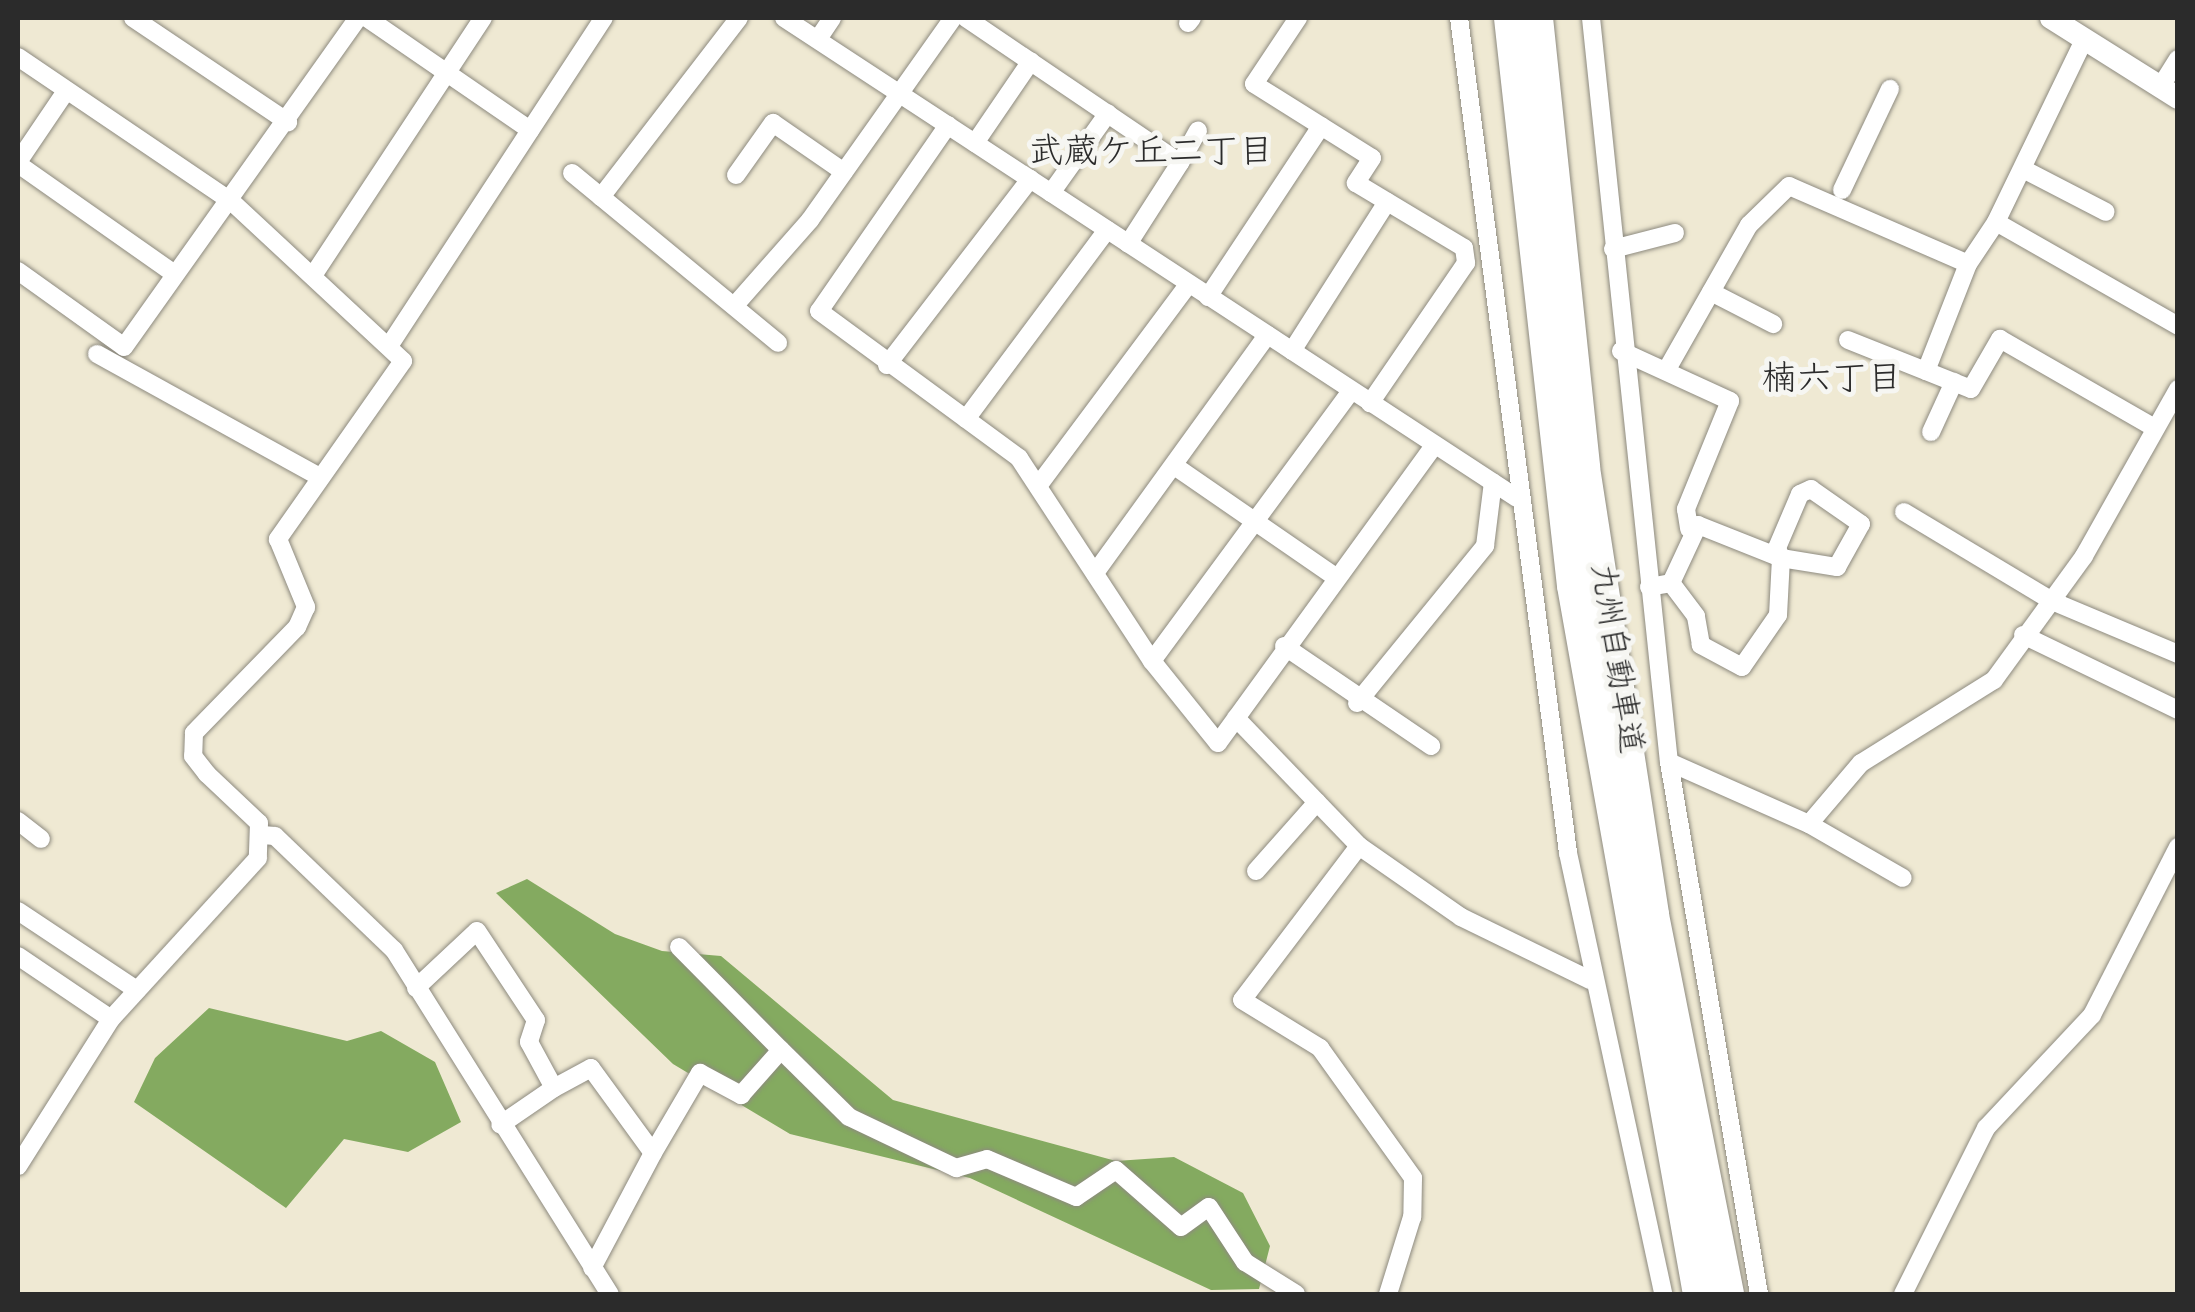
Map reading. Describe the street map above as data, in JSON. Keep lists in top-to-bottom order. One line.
{"streets":{"highway":["九州自動車道"]},"districts":["武蔵ケ丘二丁目","楠六丁目"]}
